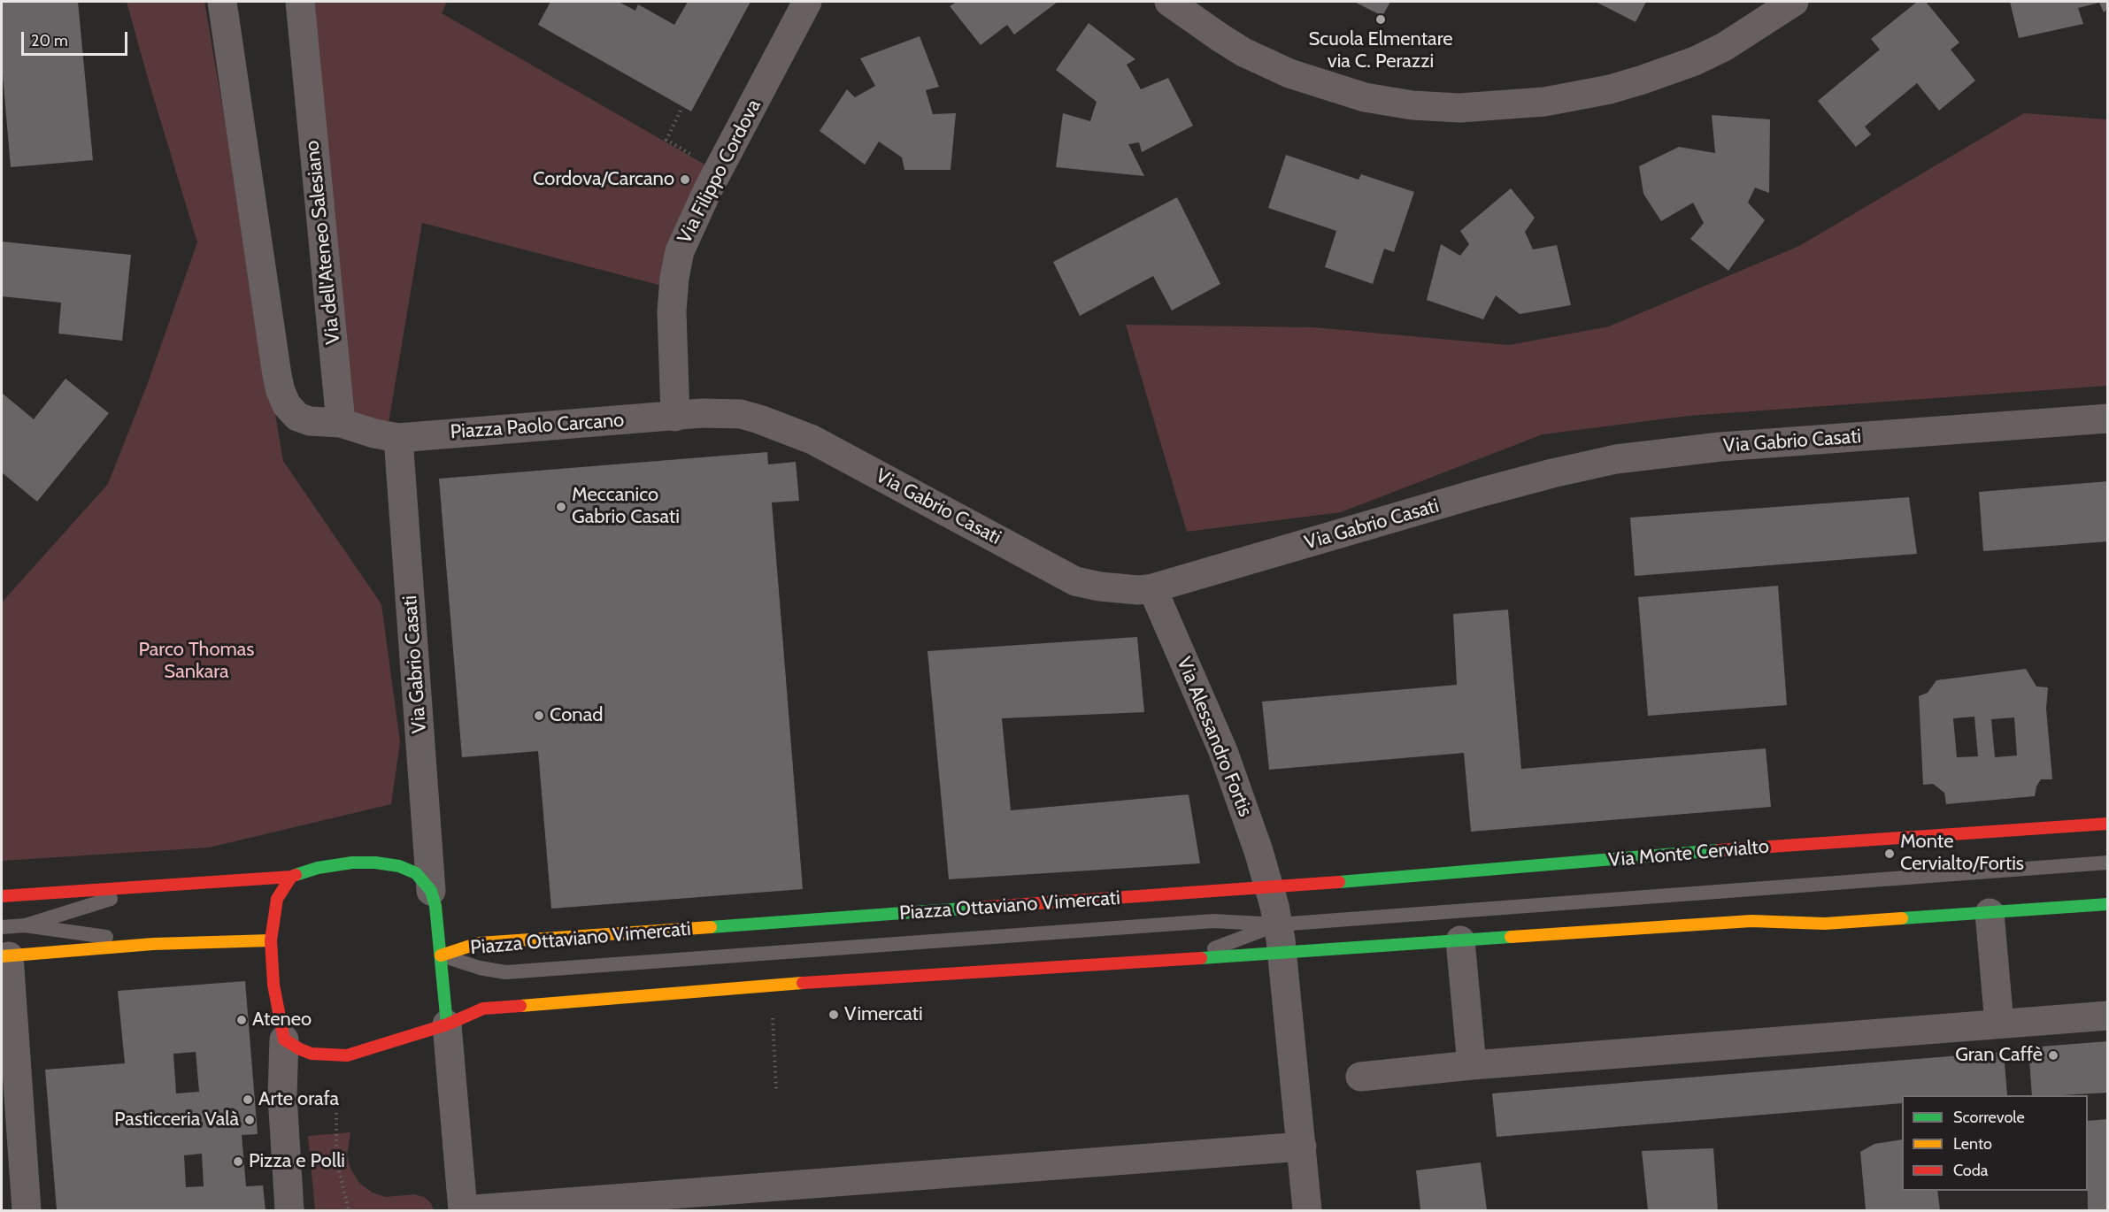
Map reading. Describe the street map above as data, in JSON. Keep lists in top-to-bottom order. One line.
{"streets":{"street":["Via Filippo Cordova","Via dell'Ateneo Salesiano","Piazza Paolo Carcano","Via Gabrio Casati","Via Alessandro Fortis","Via Monte Cervialto","Piazza Ottaviano Vimercati"]},"crossings":[["Via Filippo Cordova","Piazza Paolo Carcano"],["Via Filippo Cordova","Via Gabrio Casati"],["Piazza Paolo Carcano","Via Gabrio Casati"],["Via Gabrio Casati","Via Alessandro Fortis"],["Via Alessandro Fortis","Via Monte Cervialto"],["Via Alessandro Fortis","Piazza Ottaviano Vimercati"],["Via Monte Cervialto","Piazza Ottaviano Vimercati"]],"parks":["Parco Thomas Sankara"],"places":["Scuola Elmentare via C. Perazzi","Cordova/Carcano","Meccanico Gabrio Casati","Conad","Monte Cervialto/Fortis","Vimercati","Ateneo","Gran Caffè","Arte orafa","Pasticceria Valà","Pizza e Polli"],"legend":["Scorrevole","Lento","Coda"],"scale_bar":"20 m"}
